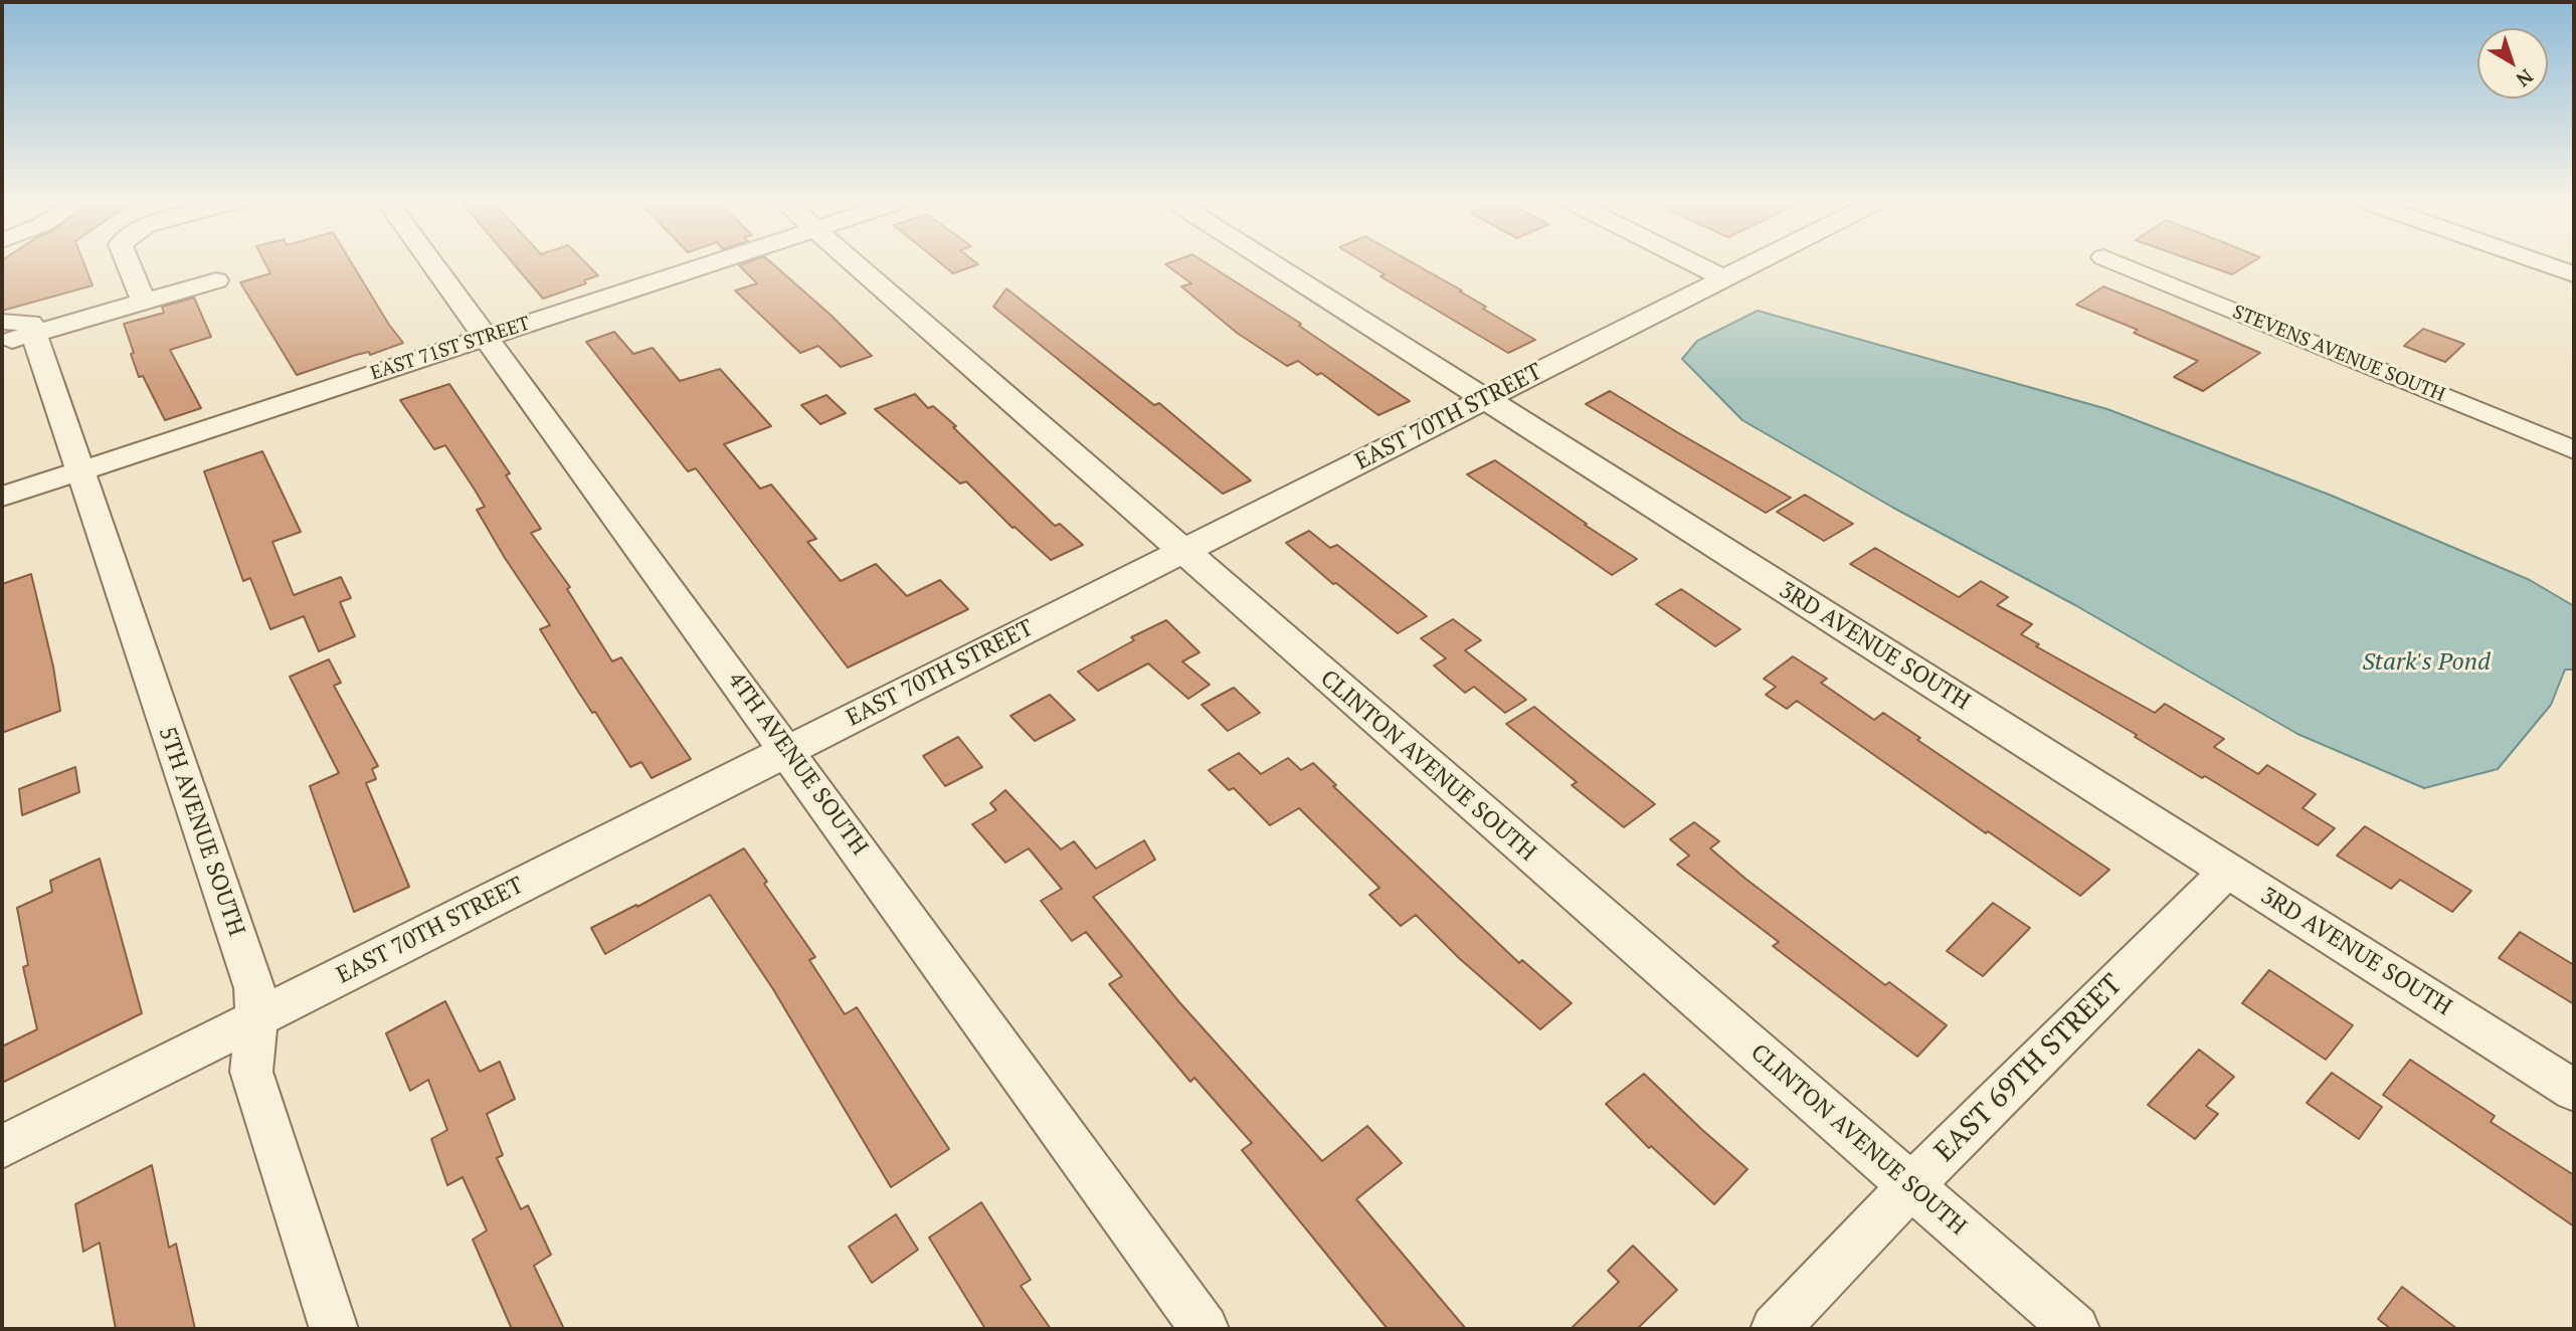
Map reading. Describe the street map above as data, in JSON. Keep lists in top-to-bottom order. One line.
{"streets":{"street":["EAST 71ST STREET","STEVENS AVENUE SOUTH","EAST 70TH STREET","3RD AVENUE SOUTH","4TH AVENUE SOUTH","CLINTON AVENUE SOUTH","5TH AVENUE SOUTH","EAST 69TH STREET"]},"crossings":[["EAST 71ST STREET","4TH AVENUE SOUTH"],["EAST 71ST STREET","5TH AVENUE SOUTH"],["EAST 70TH STREET","3RD AVENUE SOUTH"],["EAST 70TH STREET","4TH AVENUE SOUTH"],["EAST 70TH STREET","CLINTON AVENUE SOUTH"],["EAST 70TH STREET","5TH AVENUE SOUTH"],["3RD AVENUE SOUTH","EAST 69TH STREET"],["CLINTON AVENUE SOUTH","EAST 69TH STREET"]],"water":["Stark's Pond"],"north":"bottom right"}
